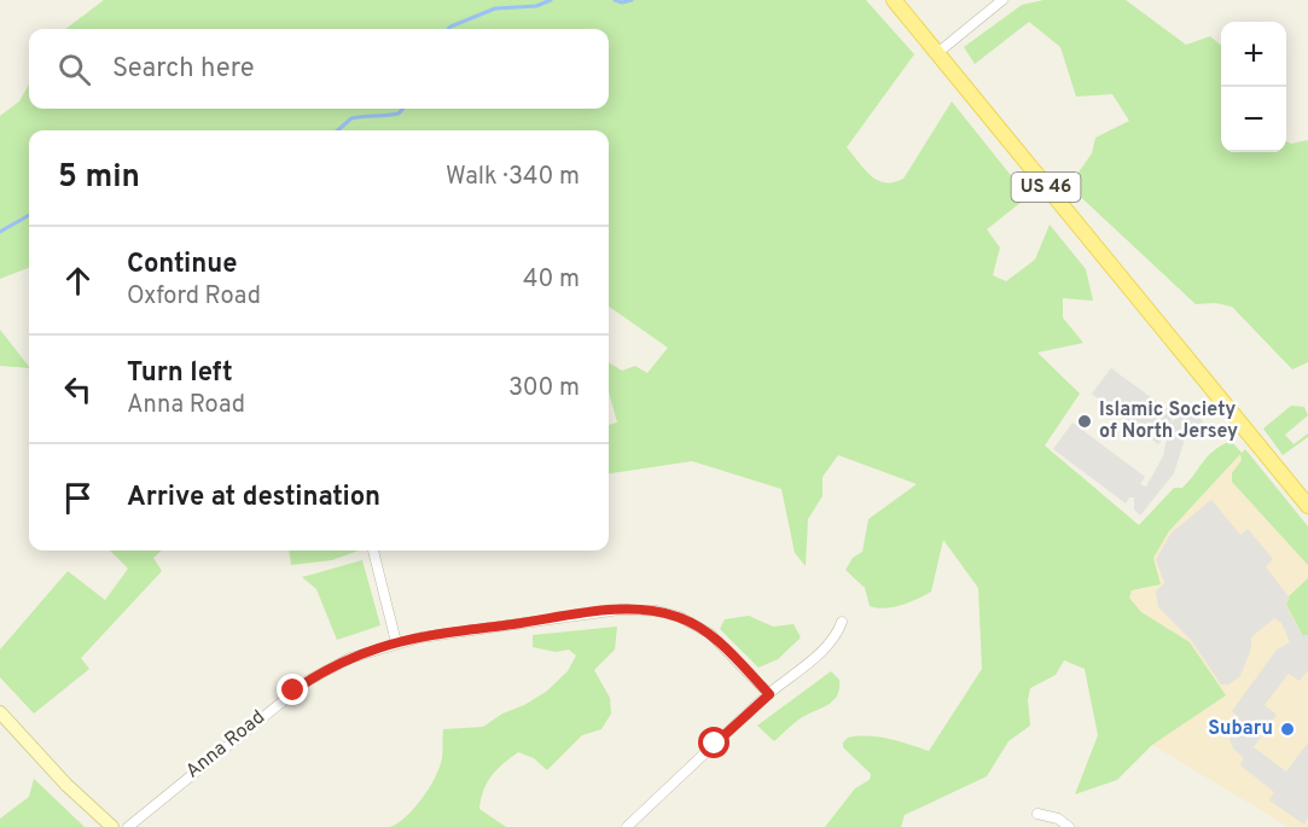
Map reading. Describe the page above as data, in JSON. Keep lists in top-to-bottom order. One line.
{"streets":{"main road":["US 46"],"street":["Anna Road"]},"places":["Islamic Society of North Jersey","Subaru"],"page":{"map_buttons":["+","−"],"search":"Search here","heading":["5 min","Walk · 340 m"],"list":[["Continue","Oxford Road","40 m"],["Turn left","Anna Road","300 m"],"Arrive at destination"]}}
